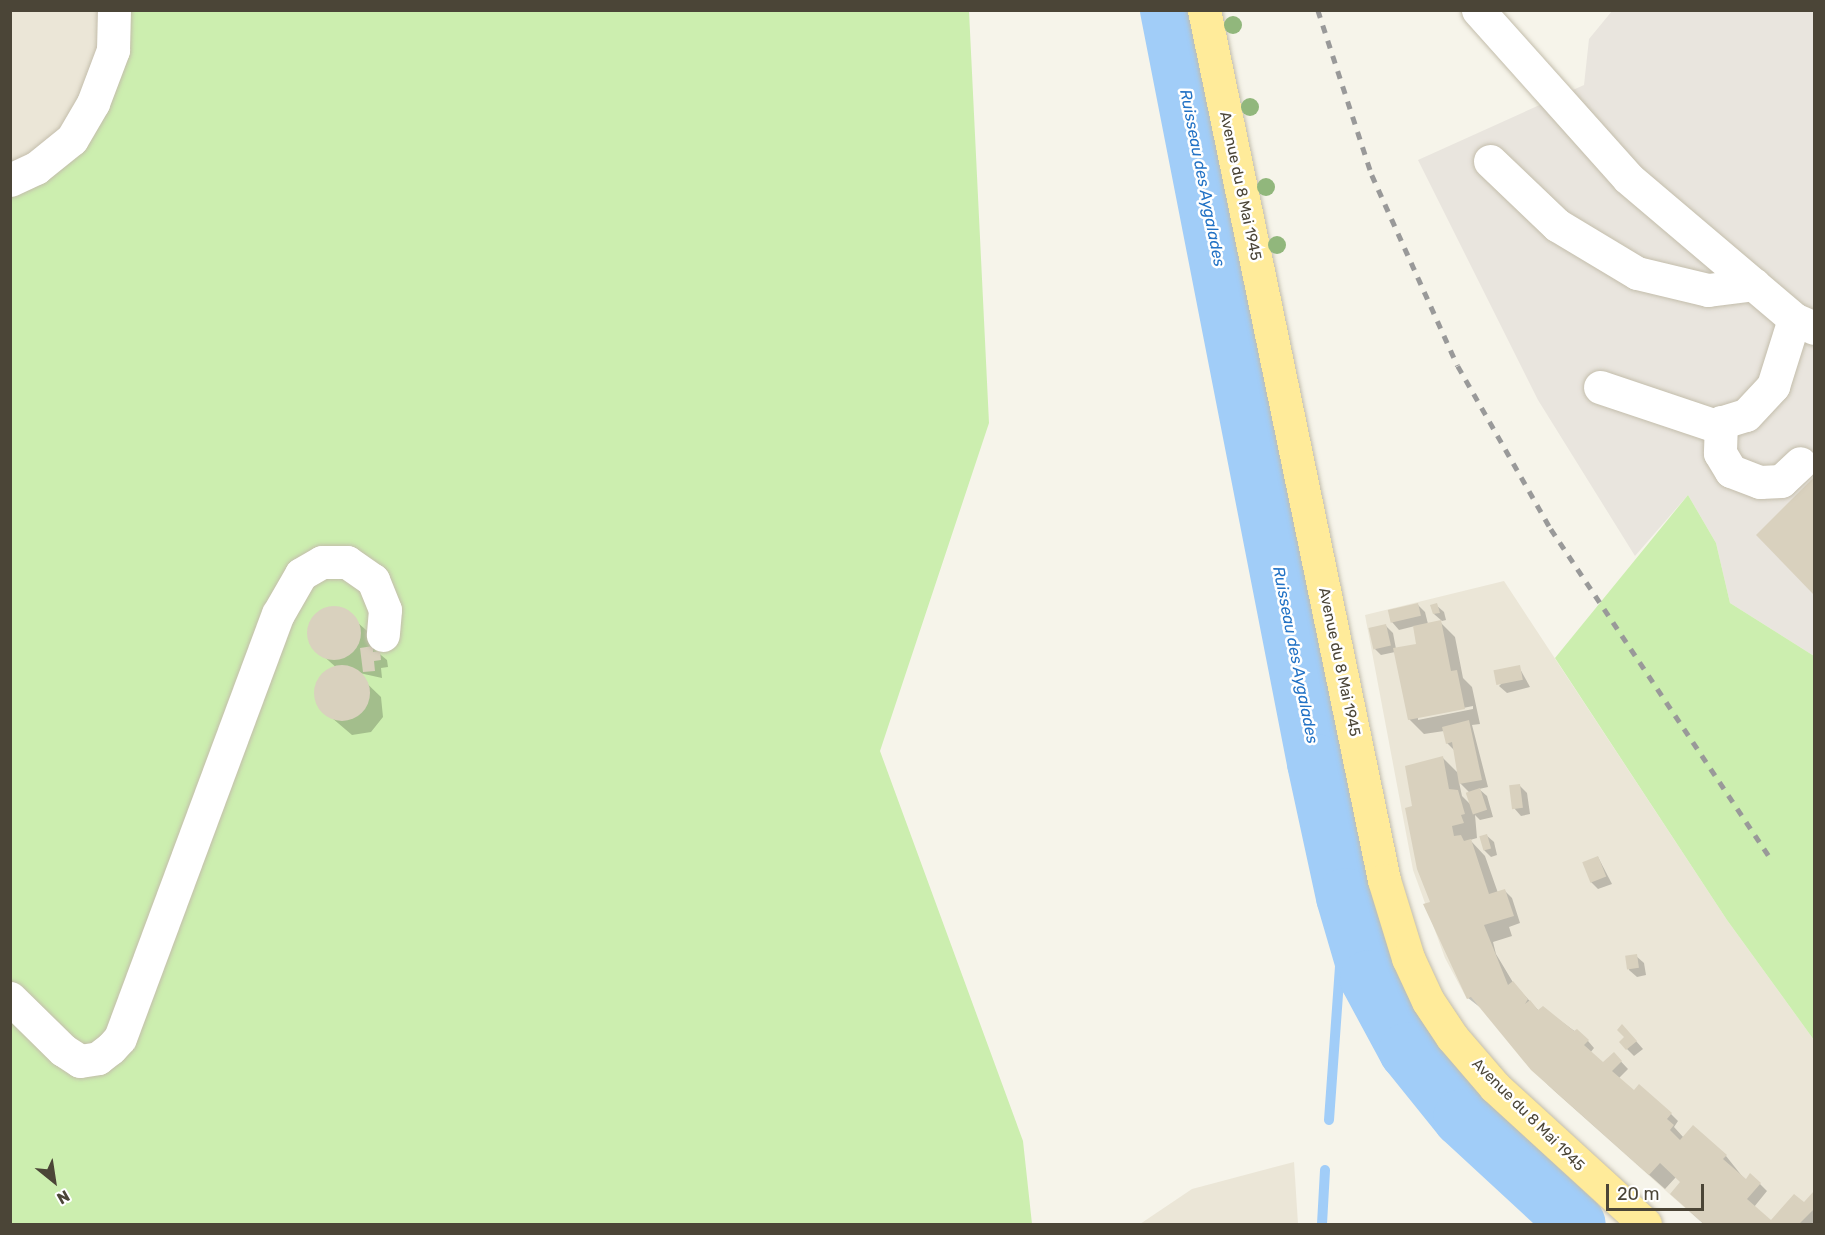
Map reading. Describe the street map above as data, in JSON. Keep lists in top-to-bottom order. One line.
{"streets":{"main road":["Avenue du 8 Mai 1945"]},"water":["Ruisseau des Aygalades"],"scale_bar":"20 m","north":"bottom right"}
